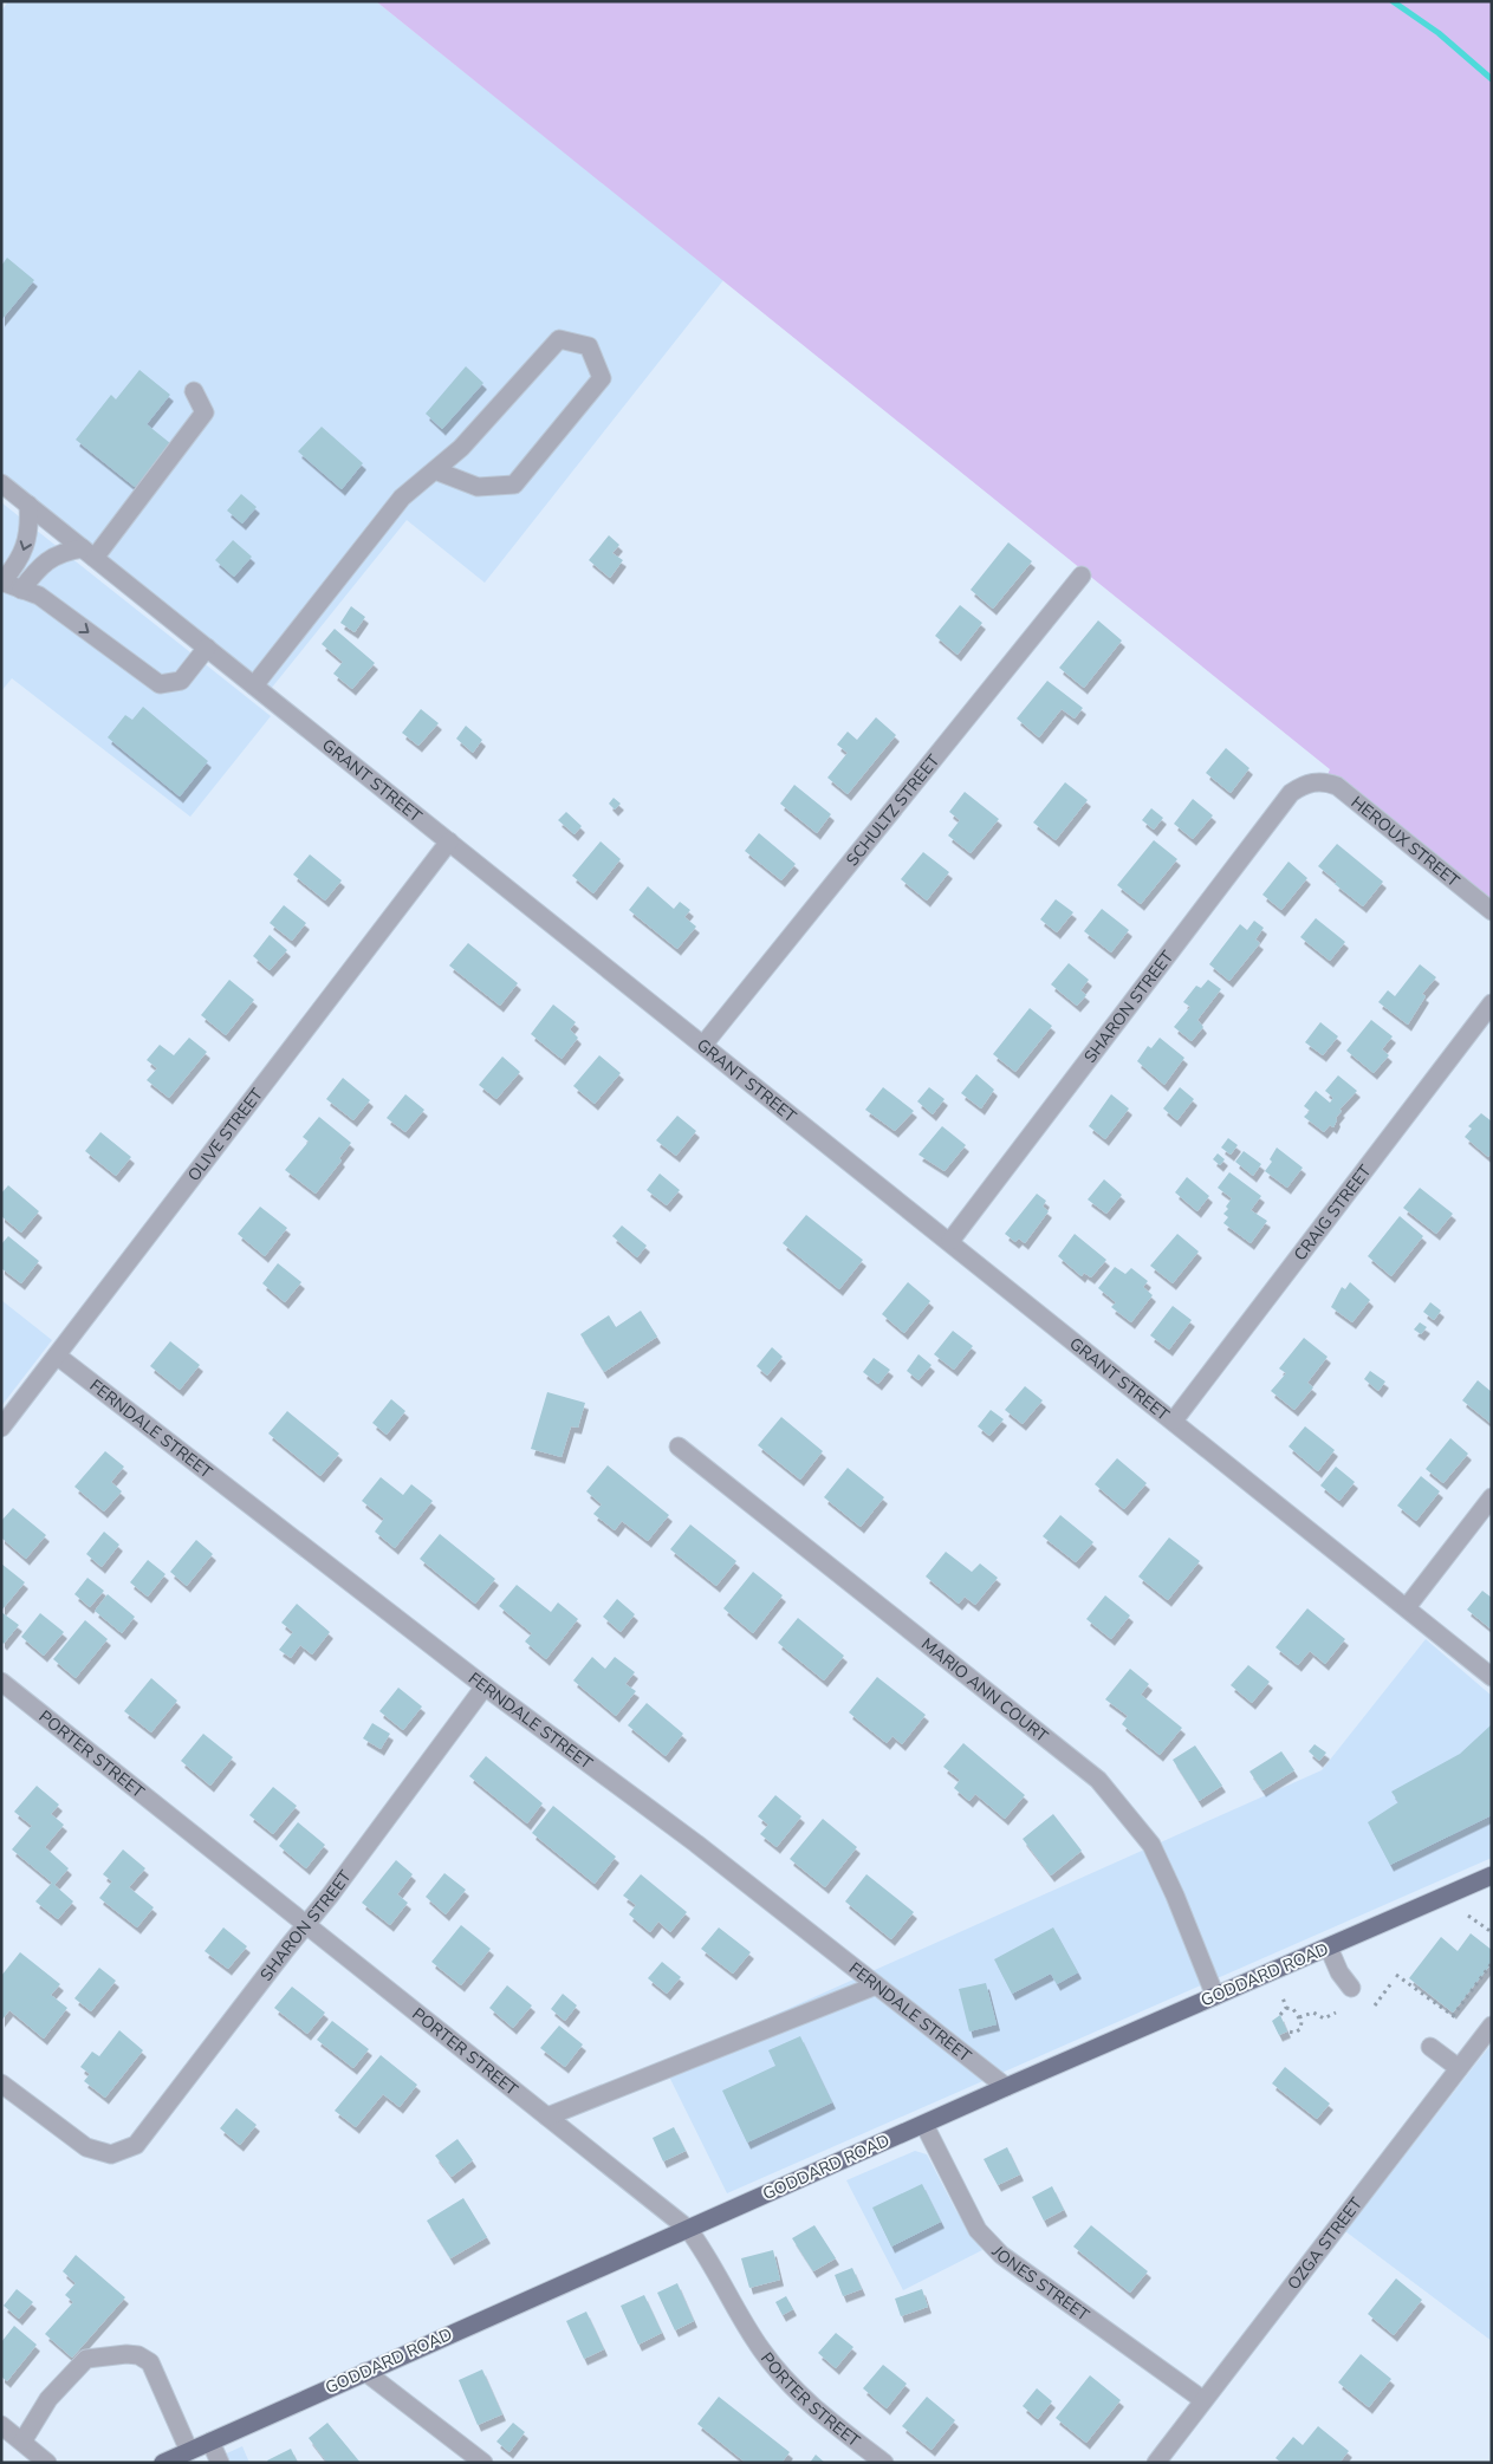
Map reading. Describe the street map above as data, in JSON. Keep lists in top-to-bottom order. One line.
{"streets":{"main road":["GODDARD ROAD"],"street":["GRANT STREET","SCHULTZ STREET","HEROUX STREET","SHARON STREET","OLIVE STREET","CRAIG STREET","FERNDALE STREET","MARIO ANN COURT","PORTER STREET","OZGA STREET","JONES STREET"]},"crossings":[["GRANT STREET","SCHULTZ STREET"],["GRANT STREET","SHARON STREET"],["GRANT STREET","OLIVE STREET"],["GRANT STREET","CRAIG STREET"],["HEROUX STREET","SHARON STREET"],["SHARON STREET","FERNDALE STREET"],["SHARON STREET","PORTER STREET"],["OLIVE STREET","FERNDALE STREET"],["FERNDALE STREET","GODDARD ROAD"],["MARIO ANN COURT","GODDARD ROAD"],["PORTER STREET","GODDARD ROAD"],["GODDARD ROAD","JONES STREET"],["OZGA STREET","JONES STREET"]]}
